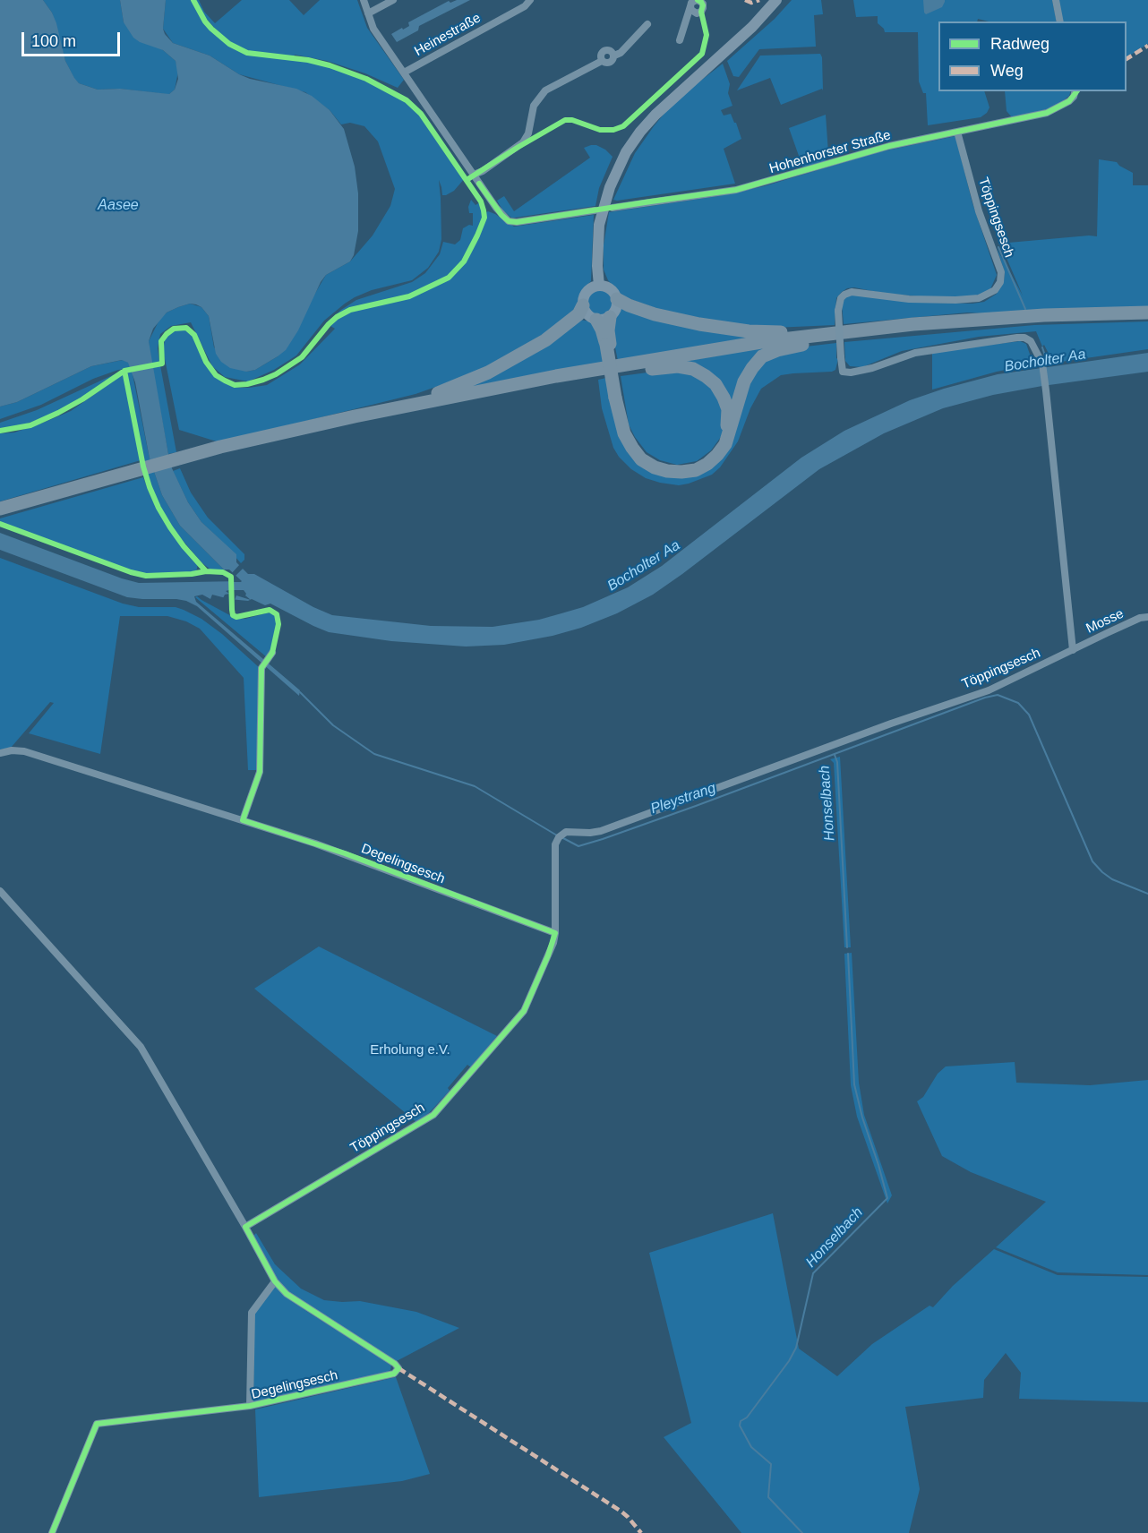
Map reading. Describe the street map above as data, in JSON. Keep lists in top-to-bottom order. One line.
{"streets":{"street":["Heinestraße","Hohenhorster Straße","Töppingsesch","Mosse","Degelingsesch"]},"crossings":[["Hohenhorster Straße","Töppingsesch"],["Töppingsesch","Mosse"],["Töppingsesch","Degelingsesch"]],"water":["Aasee","Bocholter Aa","Pleystrang","Honselbach"],"parks":["Erholung e.V."],"legend":["Radweg","Weg"],"scale_bar":"100 m"}
